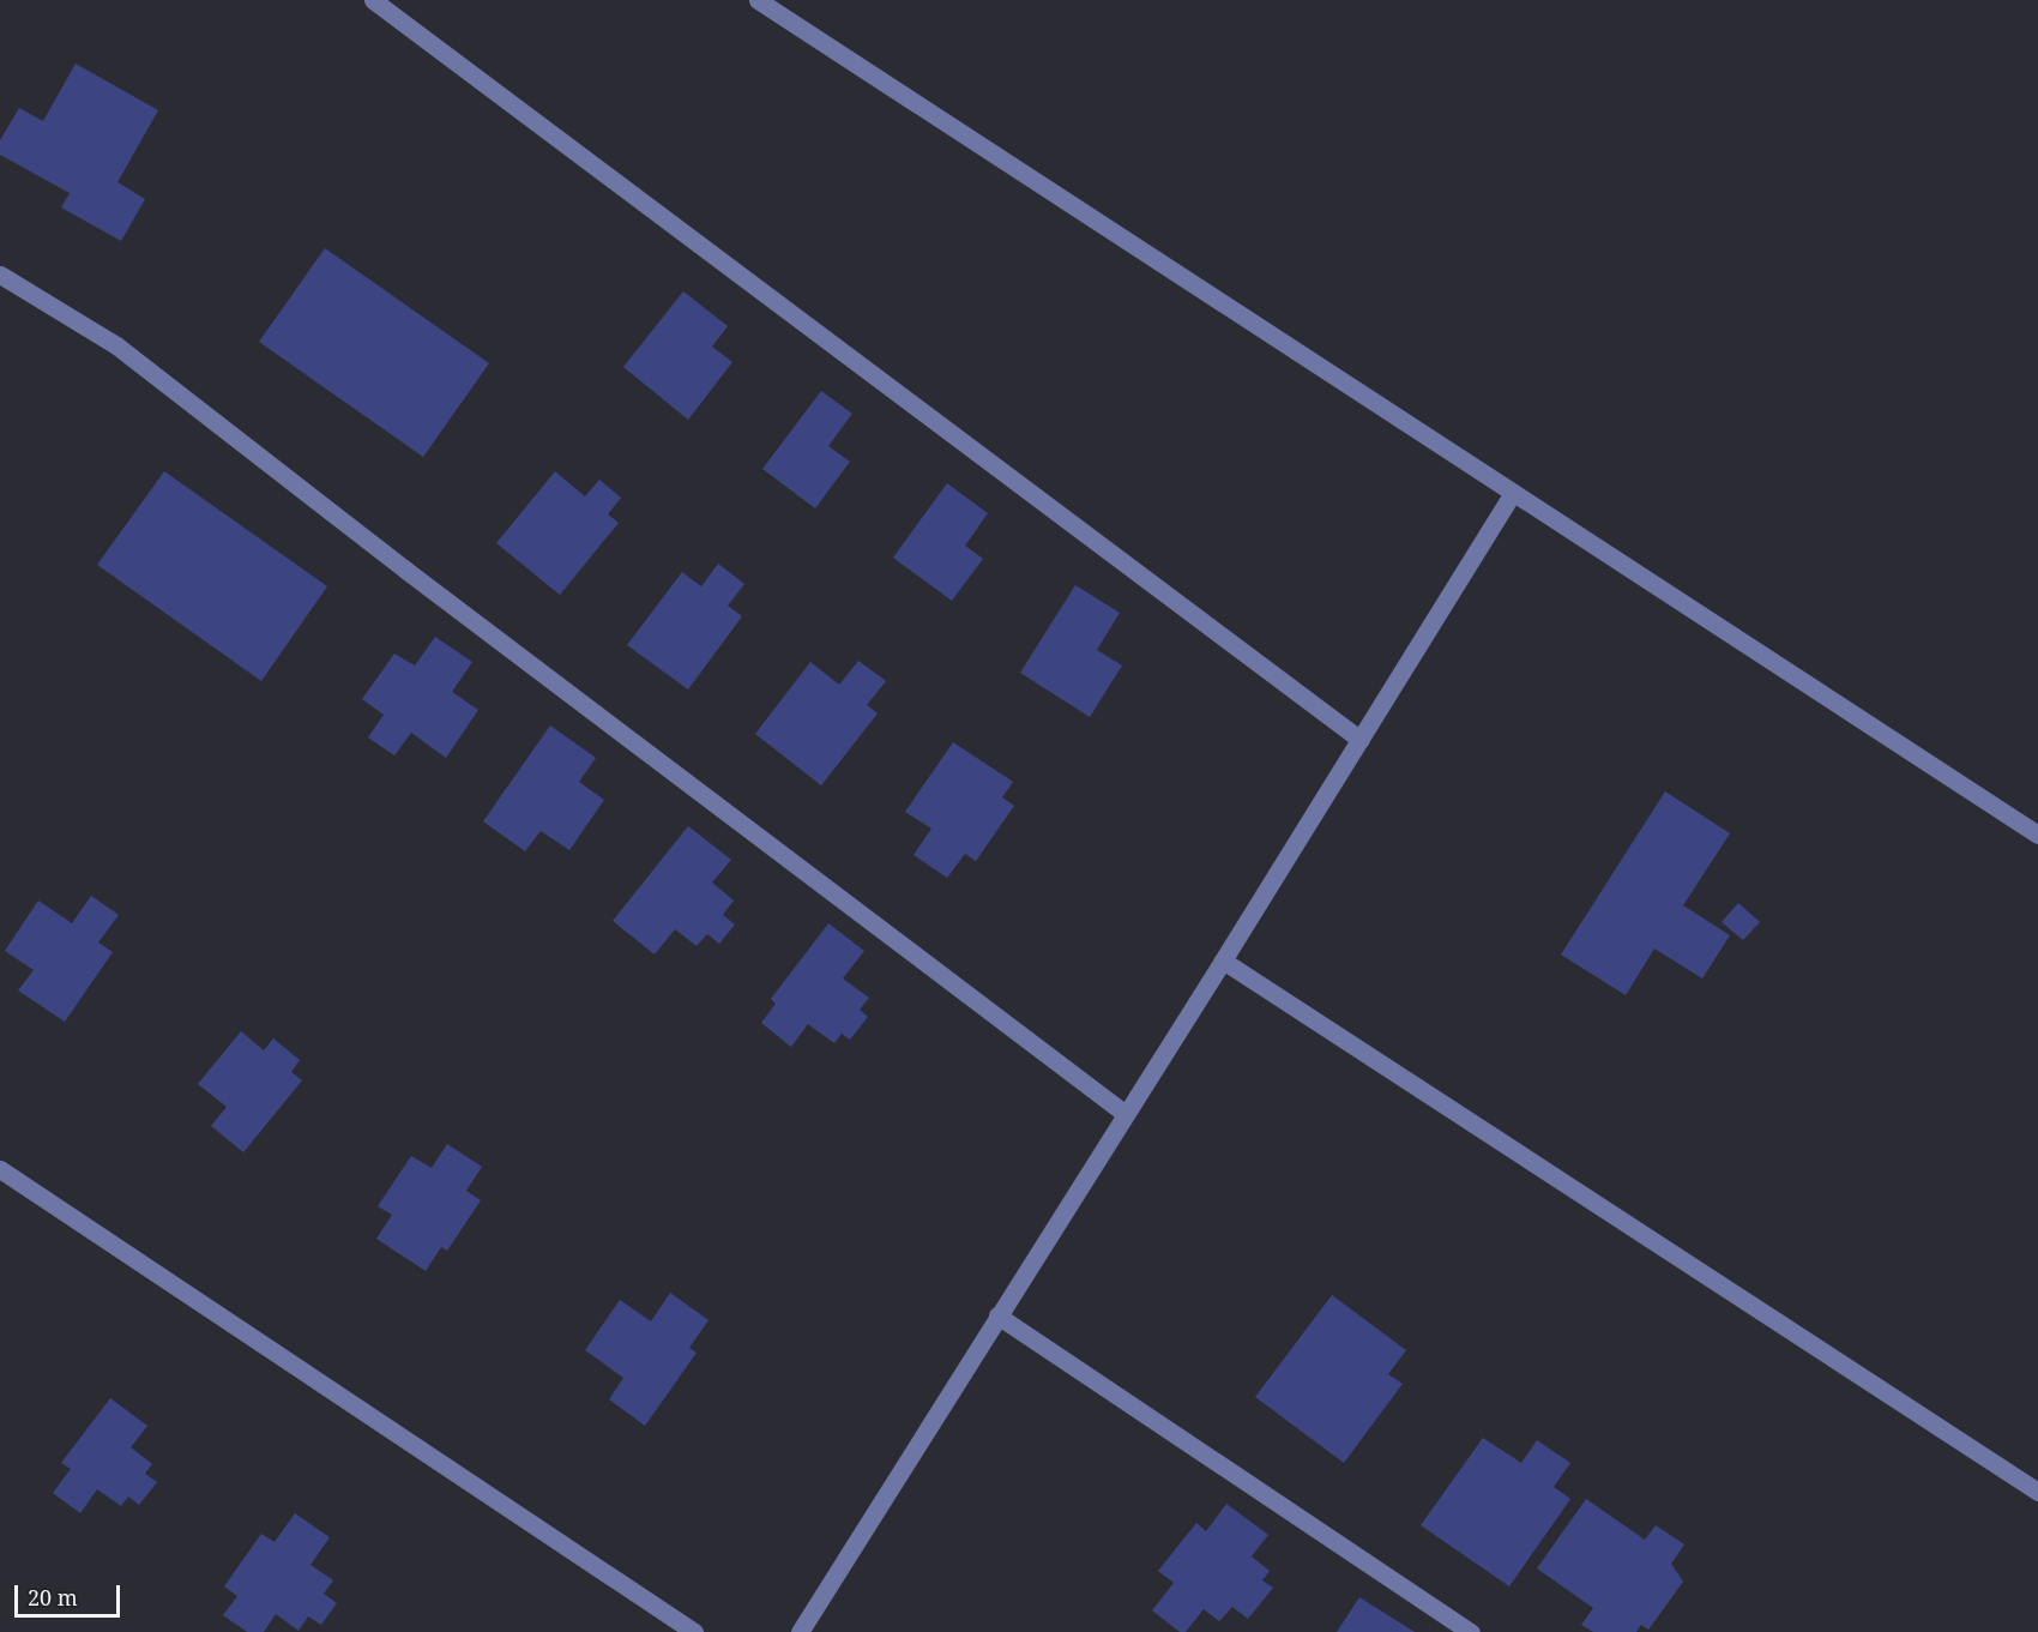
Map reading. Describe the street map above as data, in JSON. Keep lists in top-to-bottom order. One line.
{"scale_bar":"20 m"}
